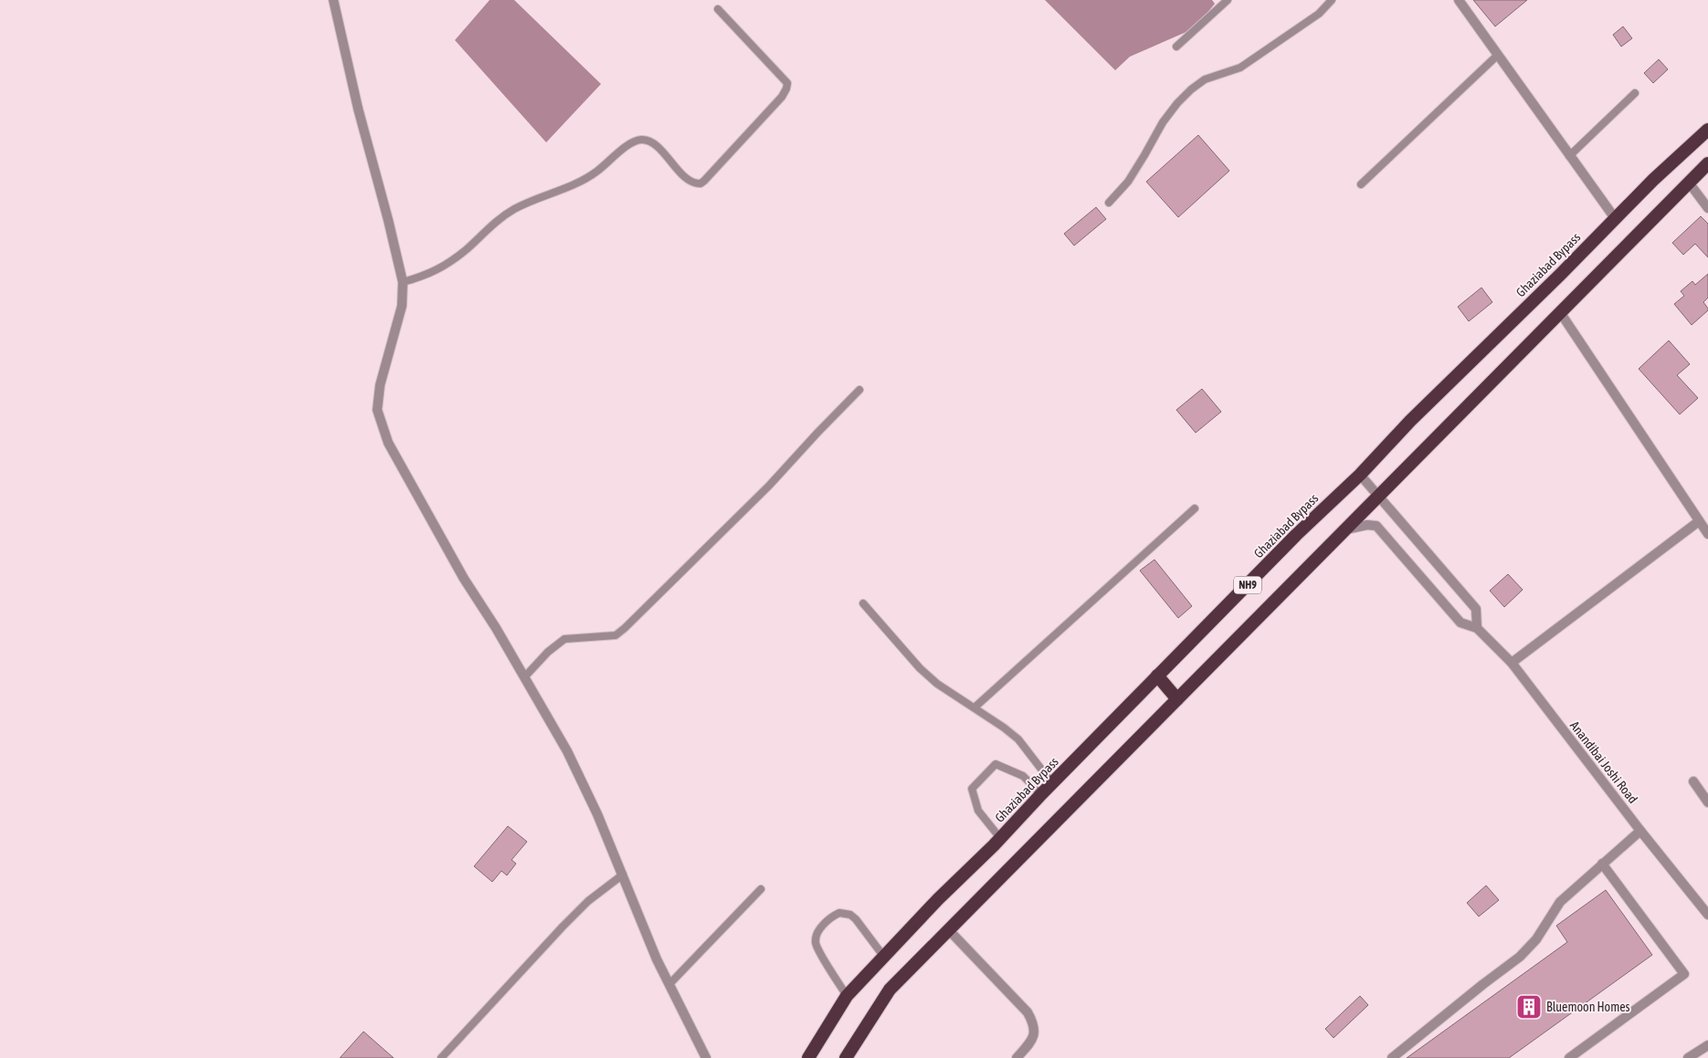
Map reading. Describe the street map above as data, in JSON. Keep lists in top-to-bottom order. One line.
{"streets":{"highway":["Ghaziabad Bypass","NH9"],"street":["Anandibai Joshi Road"]},"crossings":[["NH9","Anandibai Joshi Road"]],"places":{"building":["Bluemoon Homes"]}}
